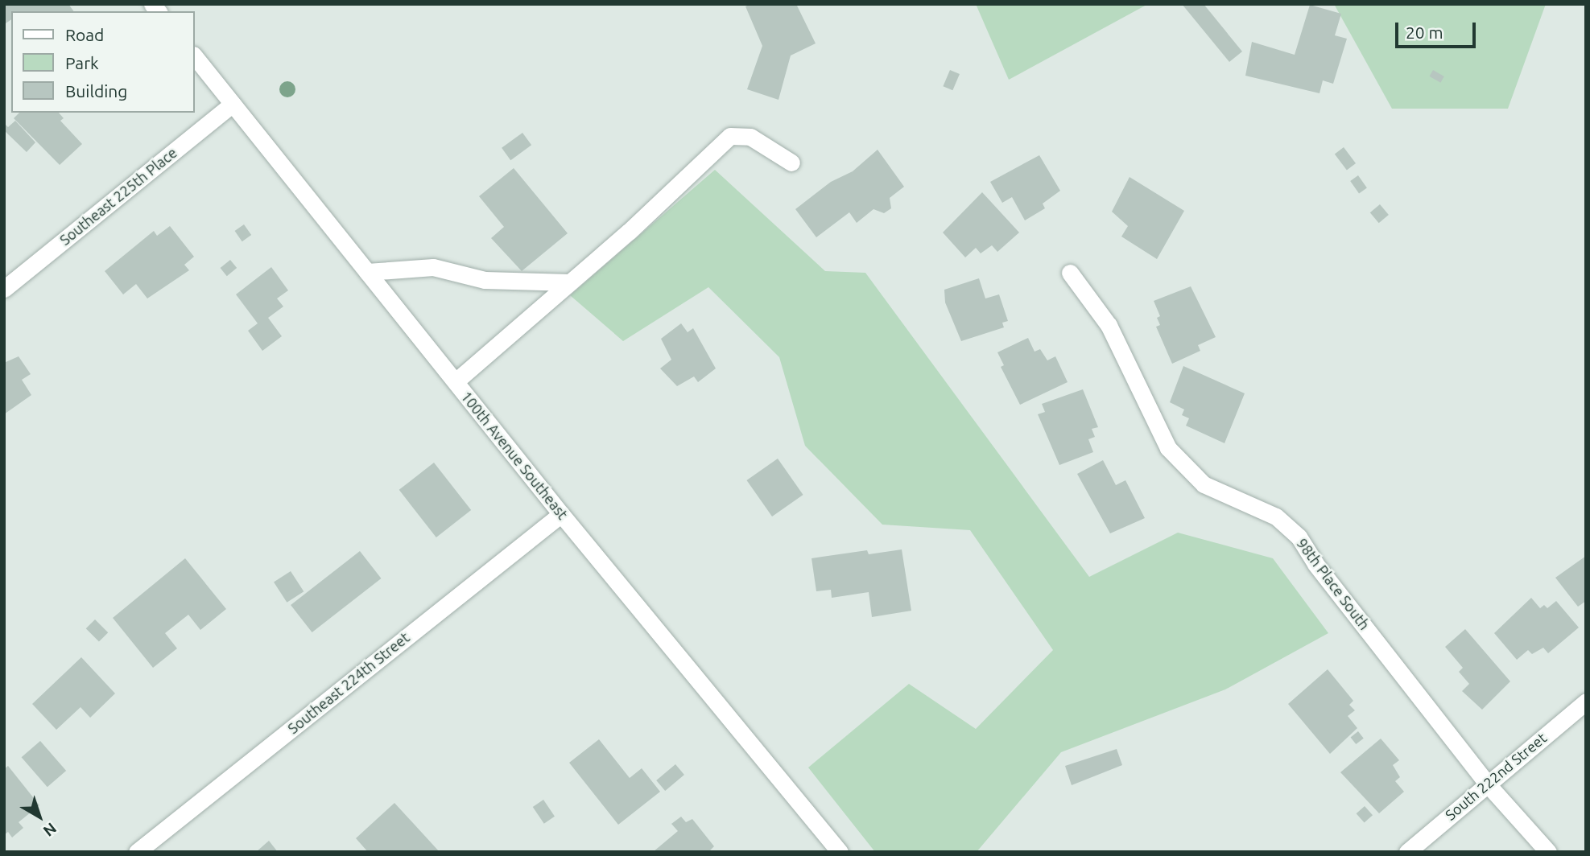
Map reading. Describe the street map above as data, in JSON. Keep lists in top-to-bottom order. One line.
{"streets":{"street":["Southeast 225th Place","100th Avenue Southeast","98th Place South","Southeast 224th Street","South 222nd Street"]},"crossings":[["Southeast 225th Place","100th Avenue Southeast"],["100th Avenue Southeast","Southeast 224th Street"],["98th Place South","South 222nd Street"]],"legend":["Road","Park","Building"],"scale_bar":"20 m","north":"bottom right"}
